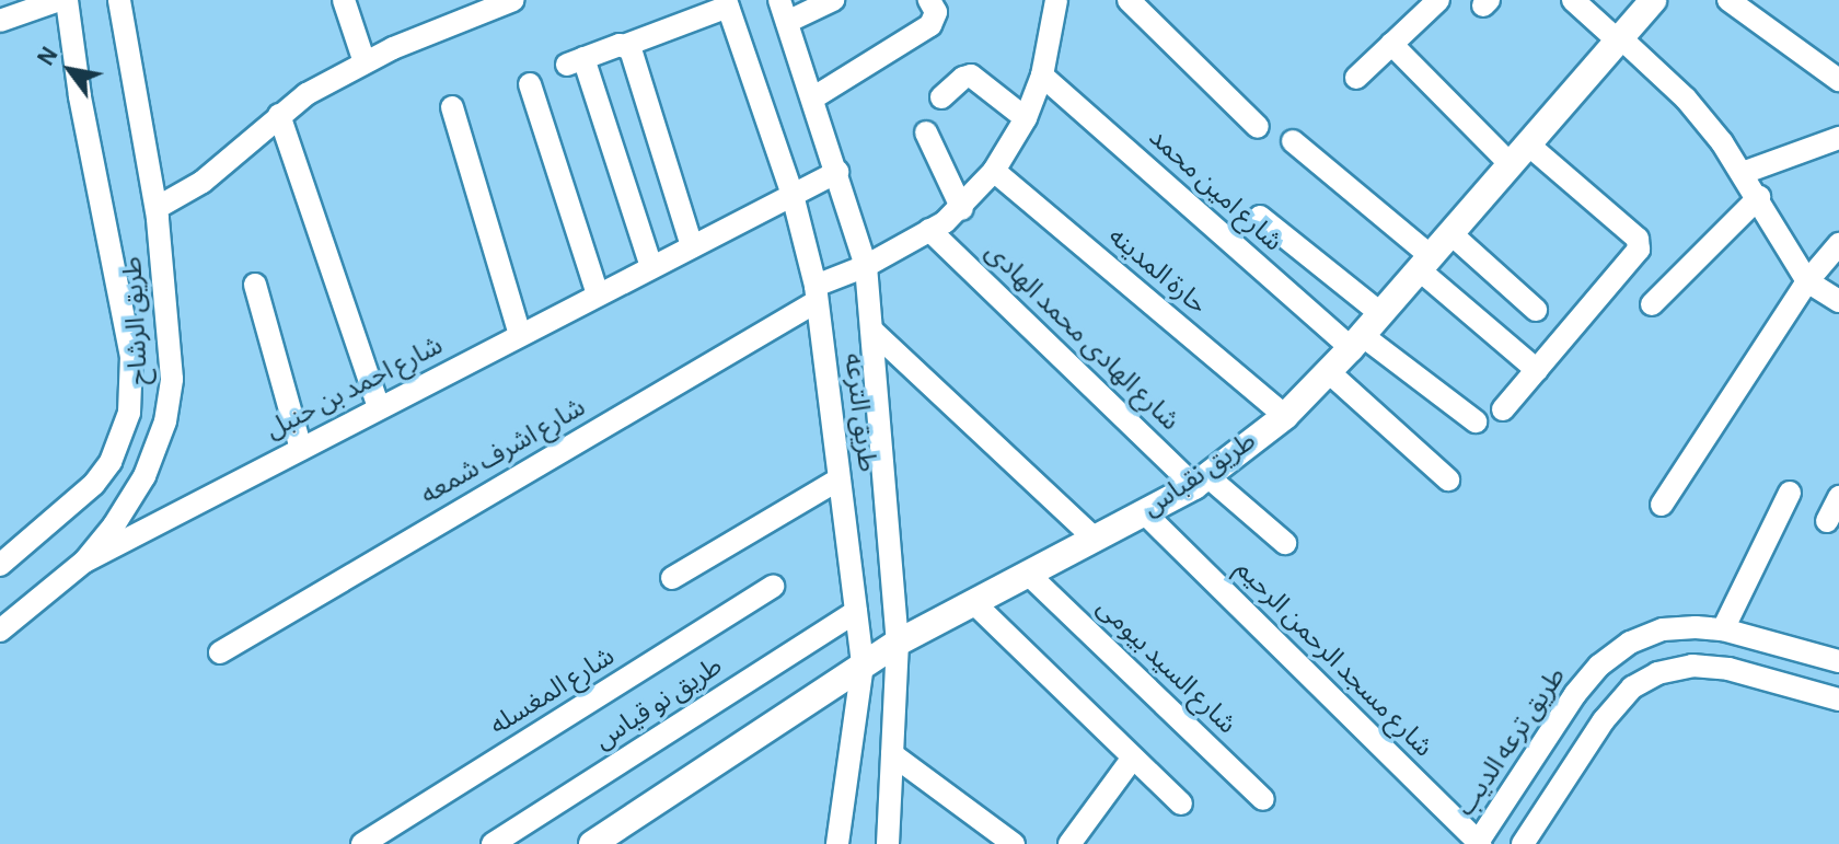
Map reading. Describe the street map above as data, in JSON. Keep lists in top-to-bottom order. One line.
{"streets":{"street":["شارع امين محمد","حارة المدينه","طريق الرشاح","شارع الهادى محمد الهادى","شارع احمد بن حنبل","طريق الترعه","شارع اشرف شمعه","طريق نقباس","شارع مسجد الرحمن الرحيم","شارع السيد بيومى","شارع المغسله","طريق نو قياس","طريق ترعه الديب"]},"crossings":[["شارع امين محمد","شارع اشرف شمعه"],["شارع امين محمد","طريق نقباس"],["حارة المدينه","شارع اشرف شمعه"],["حارة المدينه","طريق نقباس"],["طريق الرشاح","شارع احمد بن حنبل"],["شارع الهادى محمد الهادى","شارع اشرف شمعه"],["شارع الهادى محمد الهادى","طريق نقباس"],["شارع احمد بن حنبل","طريق الترعه"],["طريق الترعه","شارع اشرف شمعه"],["طريق الترعه","طريق نقباس"],["طريق الترعه","طريق نو قياس"],["طريق نقباس","شارع مسجد الرحمن الرحيم"],["طريق نقباس","شارع السيد بيومى"],["شارع مسجد الرحمن الرحيم","طريق ترعه الديب"]],"north":"top left"}
